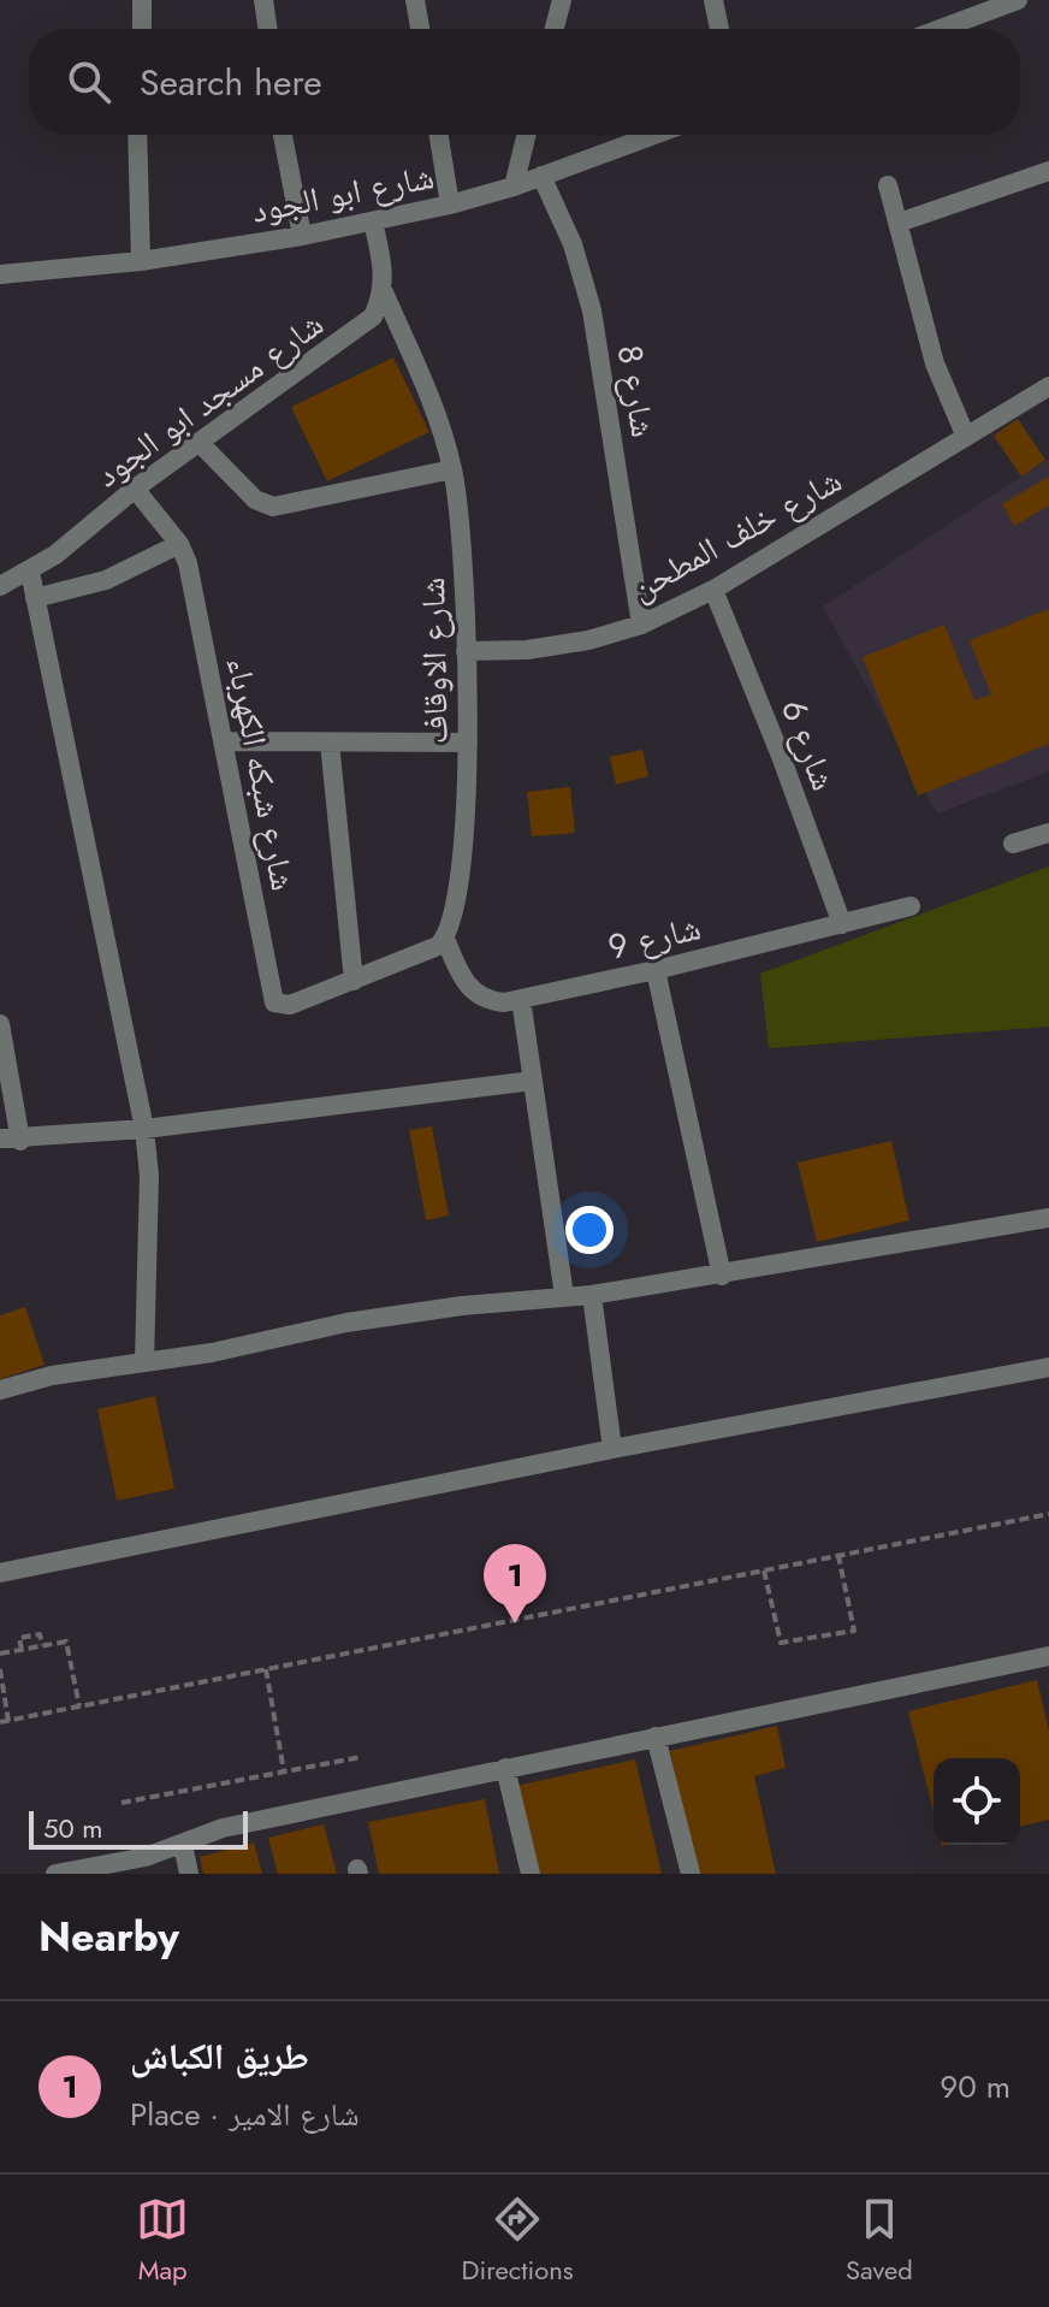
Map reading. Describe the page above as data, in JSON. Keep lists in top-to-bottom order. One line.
{"streets":{"street":["شارع ابو الجود","شارع 8","شارع مسجد ابو الجود","شارع خلف المطحن","شارع الاوقاف","شارع 6","شارع شبكه الكهرباء","شارع 9"]},"crossings":[["شارع ابو الجود","شارع 8"],["شارع 8","شارع خلف المطحن"],["شارع مسجد ابو الجود","شارع الاوقاف"],["شارع مسجد ابو الجود","شارع شبكه الكهرباء"],["شارع خلف المطحن","شارع الاوقاف"],["شارع خلف المطحن","شارع 6"],["شارع الاوقاف","شارع 9"],["شارع 6","شارع 9"]],"scale_bar":"50 m","page":{"search":"Search here","pins":"1","scale":"50 m","heading":"Nearby","list":[{"mark":"1","name":"طريق الكباش","note":"Place · شارع الامير","value":"90 m"}],"nav":["Map","Directions","Saved"]}}
